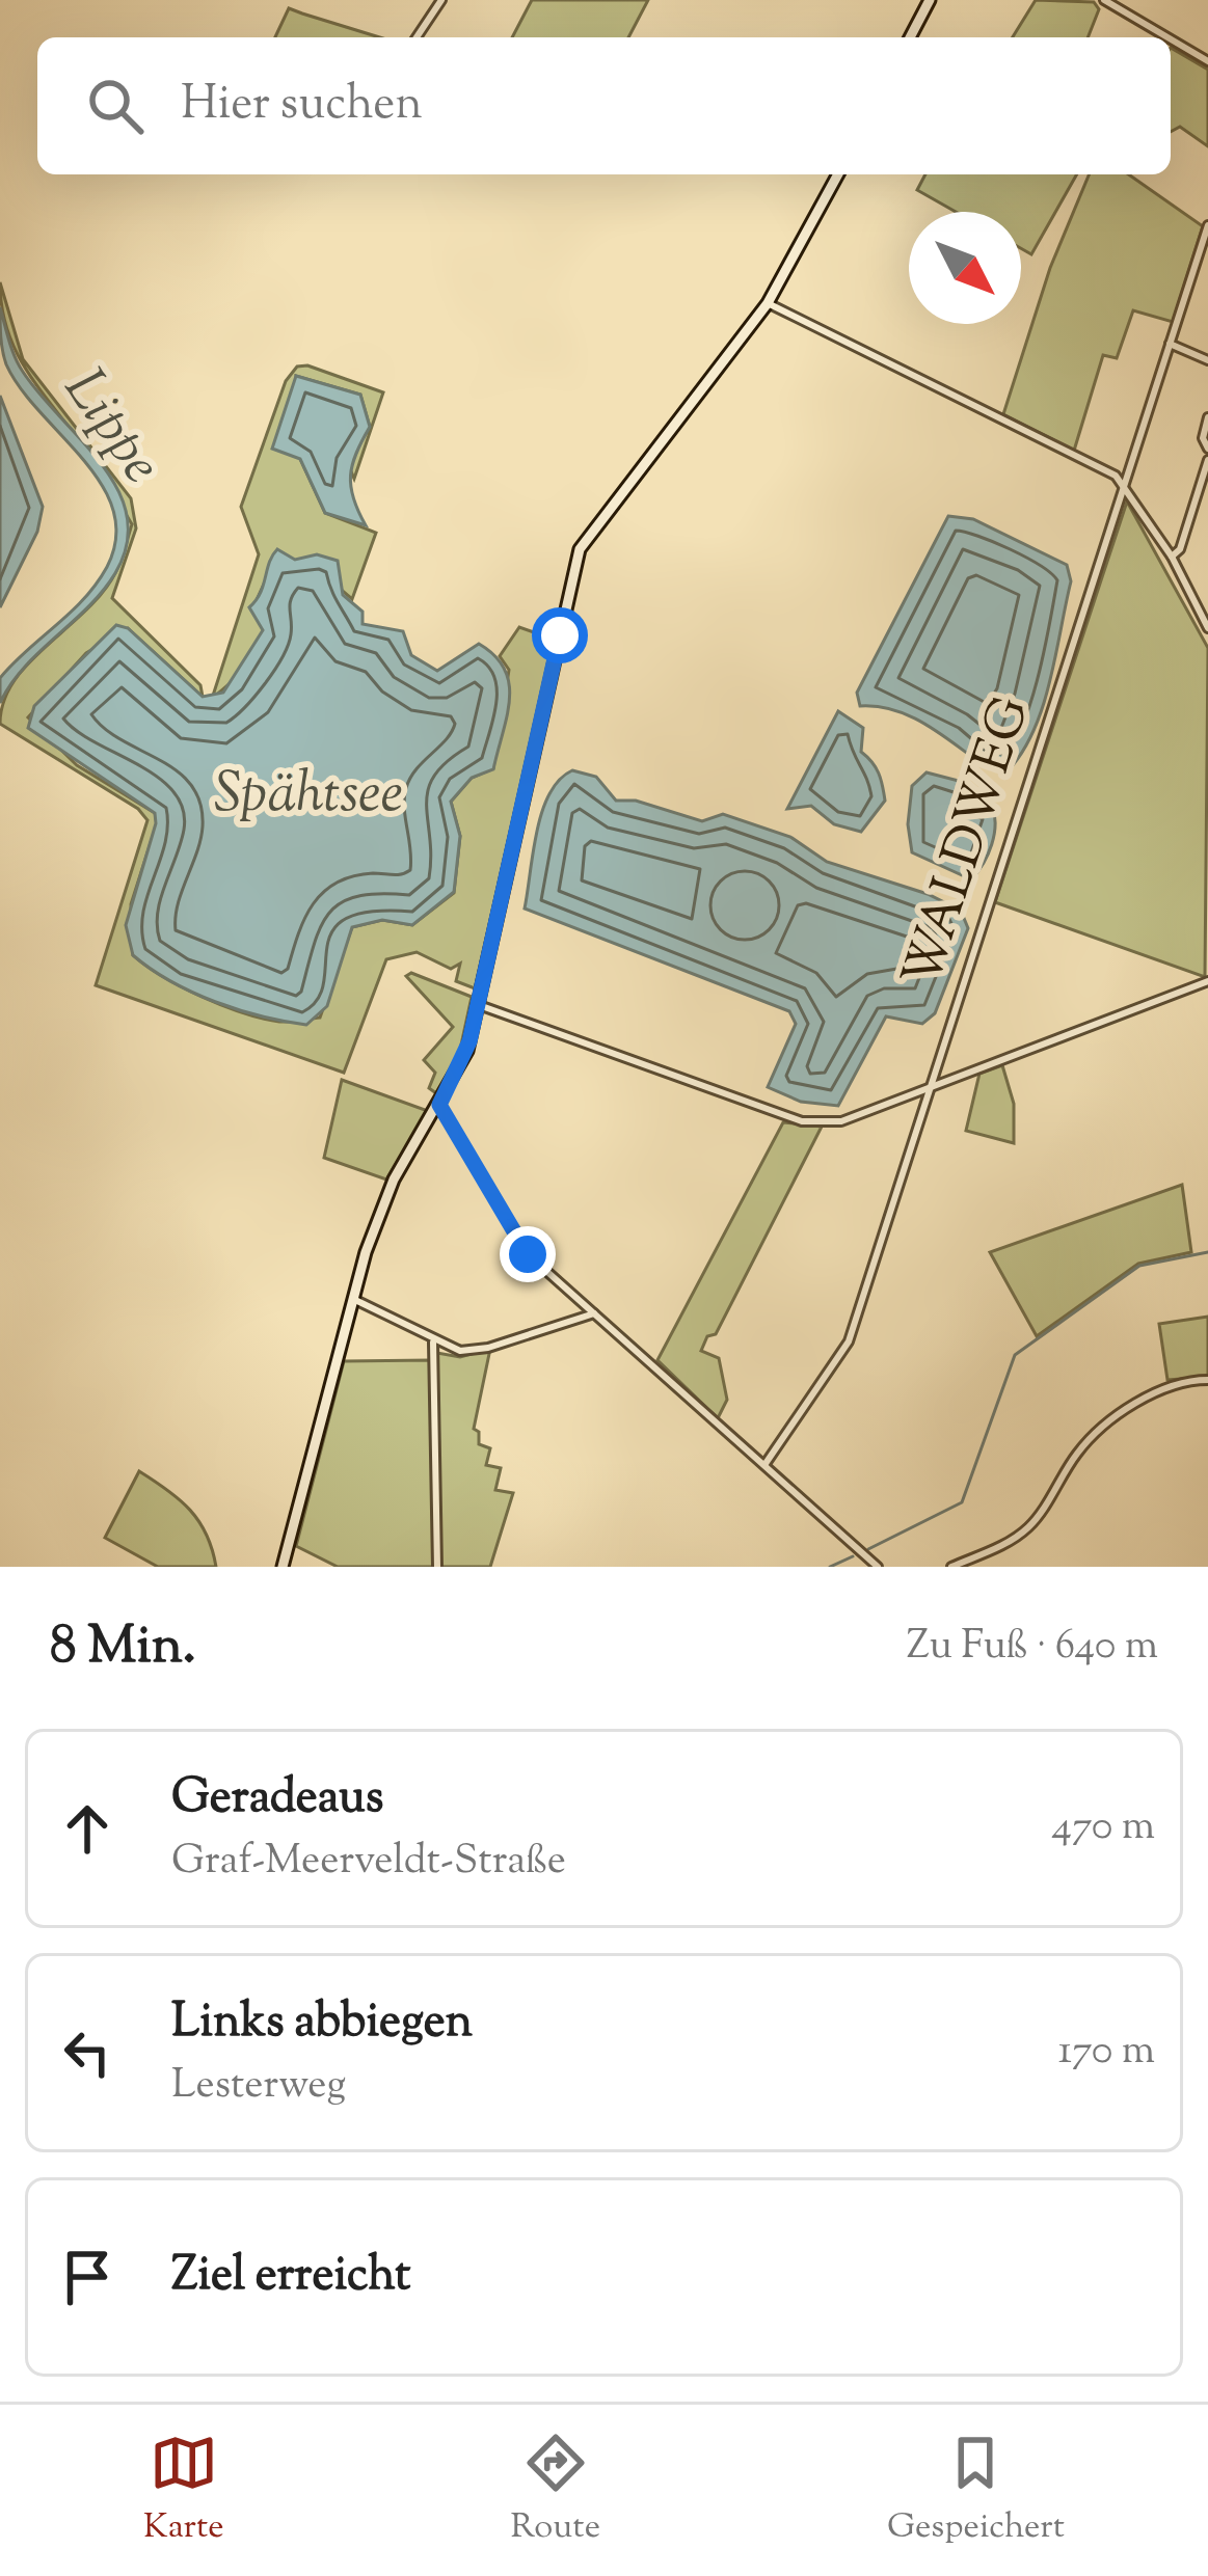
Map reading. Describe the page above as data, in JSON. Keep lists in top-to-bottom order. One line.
{"streets":{"street":["WALDWEG"]},"water":["Lippe","Spähtsee"],"north":"bottom right","page":{"search":"Hier suchen","heading":["8 Min.","Zu Fuß · 640 m"],"list":[["Geradeaus","Graf-Meerveldt-Straße","470 m"],["Links abbiegen","Lesterweg","170 m"],"Ziel erreicht"],"nav":["Karte","Route","Gespeichert"]}}
